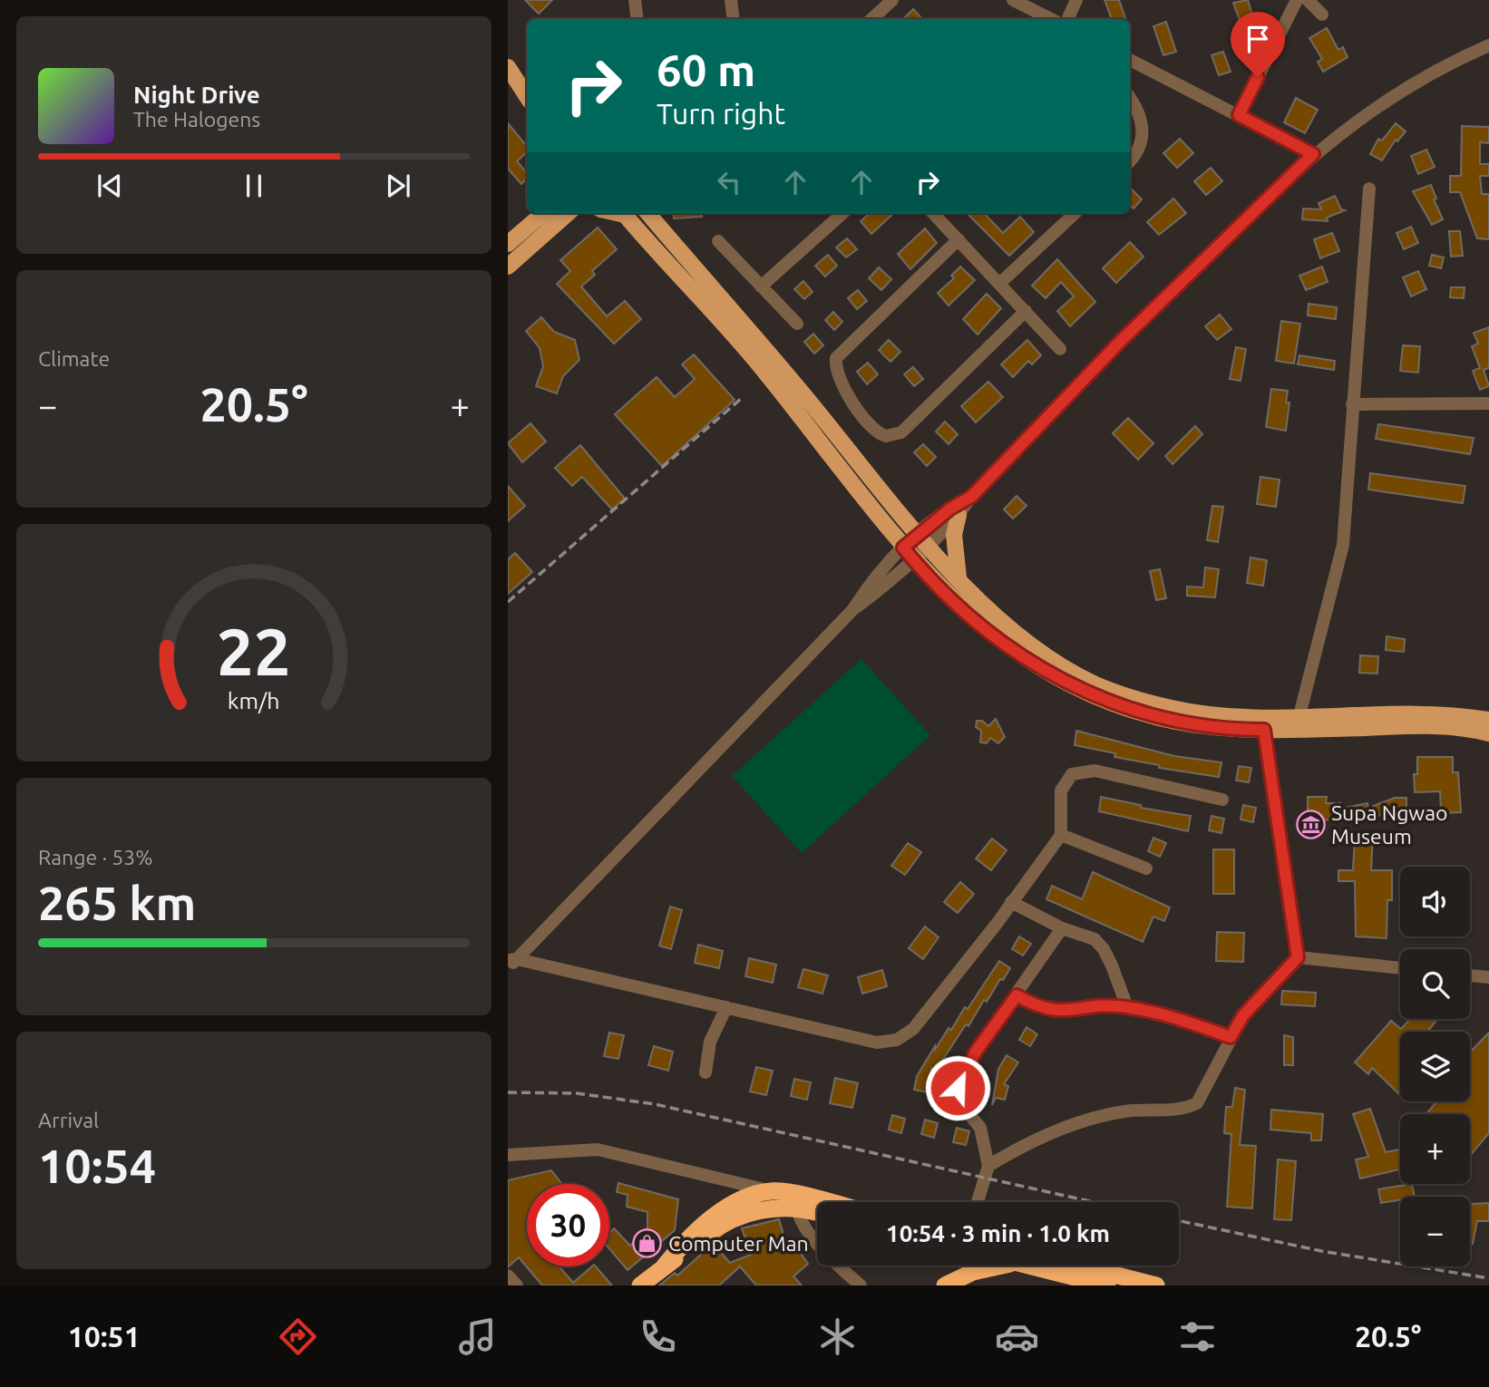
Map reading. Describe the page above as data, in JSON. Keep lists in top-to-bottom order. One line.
{"places":{"museum":["Supa Ngwao Museum"],"shop":["Computer Man"]},"page":{"turn":["60 m","Turn right"],"song":["Night Drive","The Halogens"],"tile":["Climate",["Range · 53%","265 km"],["Arrival","10:54"]],"heat":["−","20.5°","+"],"map_buttons":["+","−"],"limit":"30","trip":"10:54 · 3 min · 1.0 km","tabs":["10:51","20.5°"],"gauge":["22","km/h"]}}
